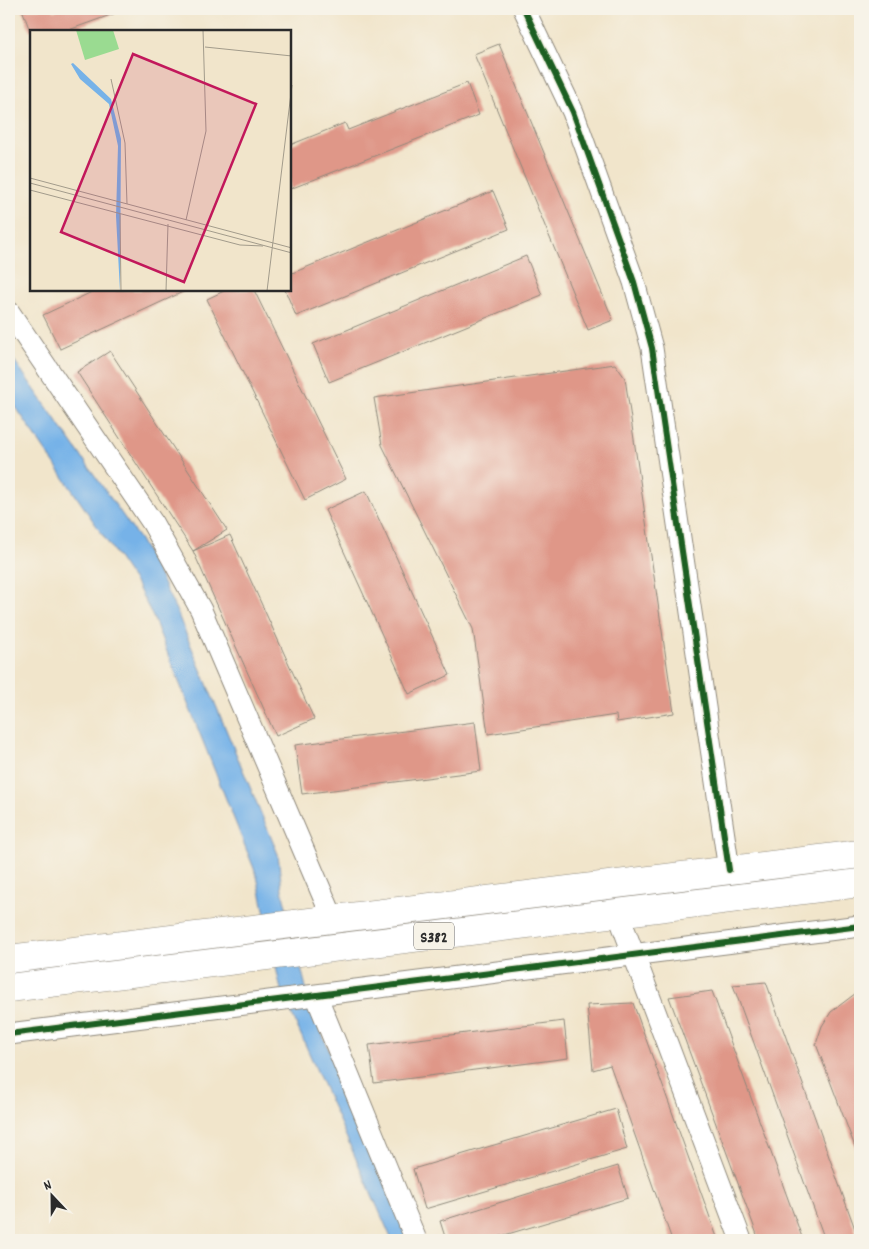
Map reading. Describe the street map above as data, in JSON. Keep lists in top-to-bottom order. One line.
{"streets":{"main road":["S382"]},"north":"top"}
